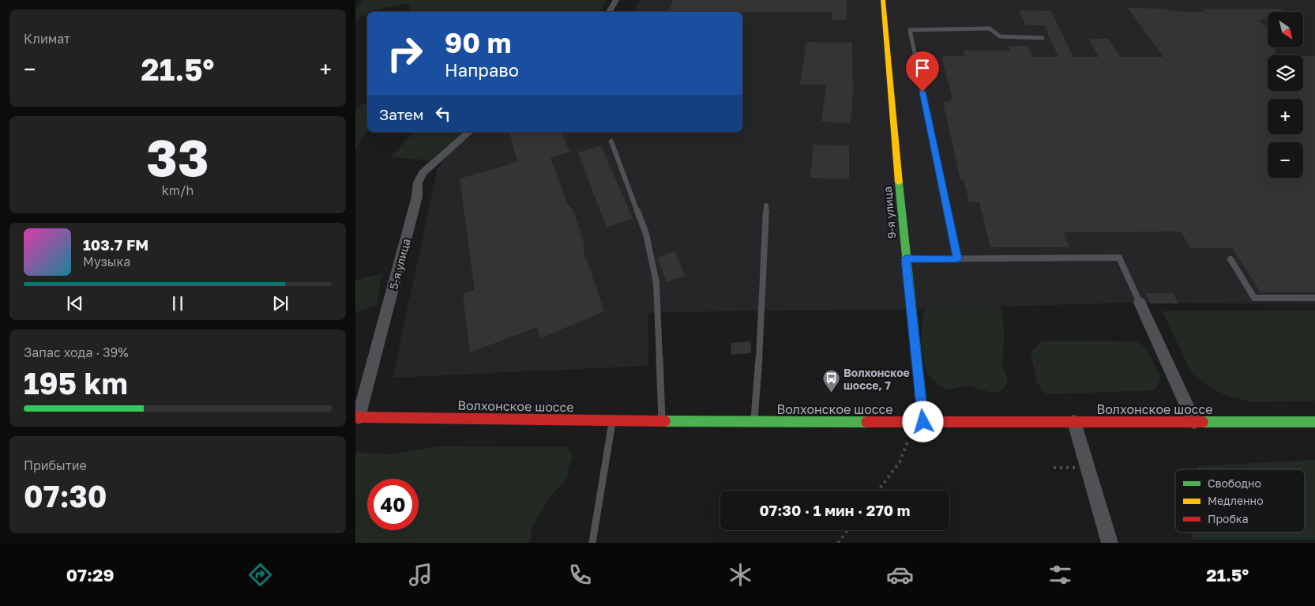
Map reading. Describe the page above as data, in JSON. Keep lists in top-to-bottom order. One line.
{"streets":{"main road":["9-я улица","Волхонское шоссе"],"street":["5-я улица"]},"crossings":[["9-я улица","Волхонское шоссе"],["5-я улица","Волхонское шоссе"]],"places":{"bus stop":["Волхонское шоссе, 7"]},"legend":["Свободно","Медленно","Пробка"],"north":"bottom right","page":{"tile":["Климат",["33","km/h"],["Запас хода · 39%","195 km"],["Прибытие","07:30"]],"map_buttons":["+","−"],"turn":["90 m","Направо"],"heat":["−","21.5°","+"],"then":"Затем","song":["103.7 FM","Музыка"],"limit":"40","trip":"07:30 · 1 мин · 270 m","tabs":["07:29","21.5°"]}}
